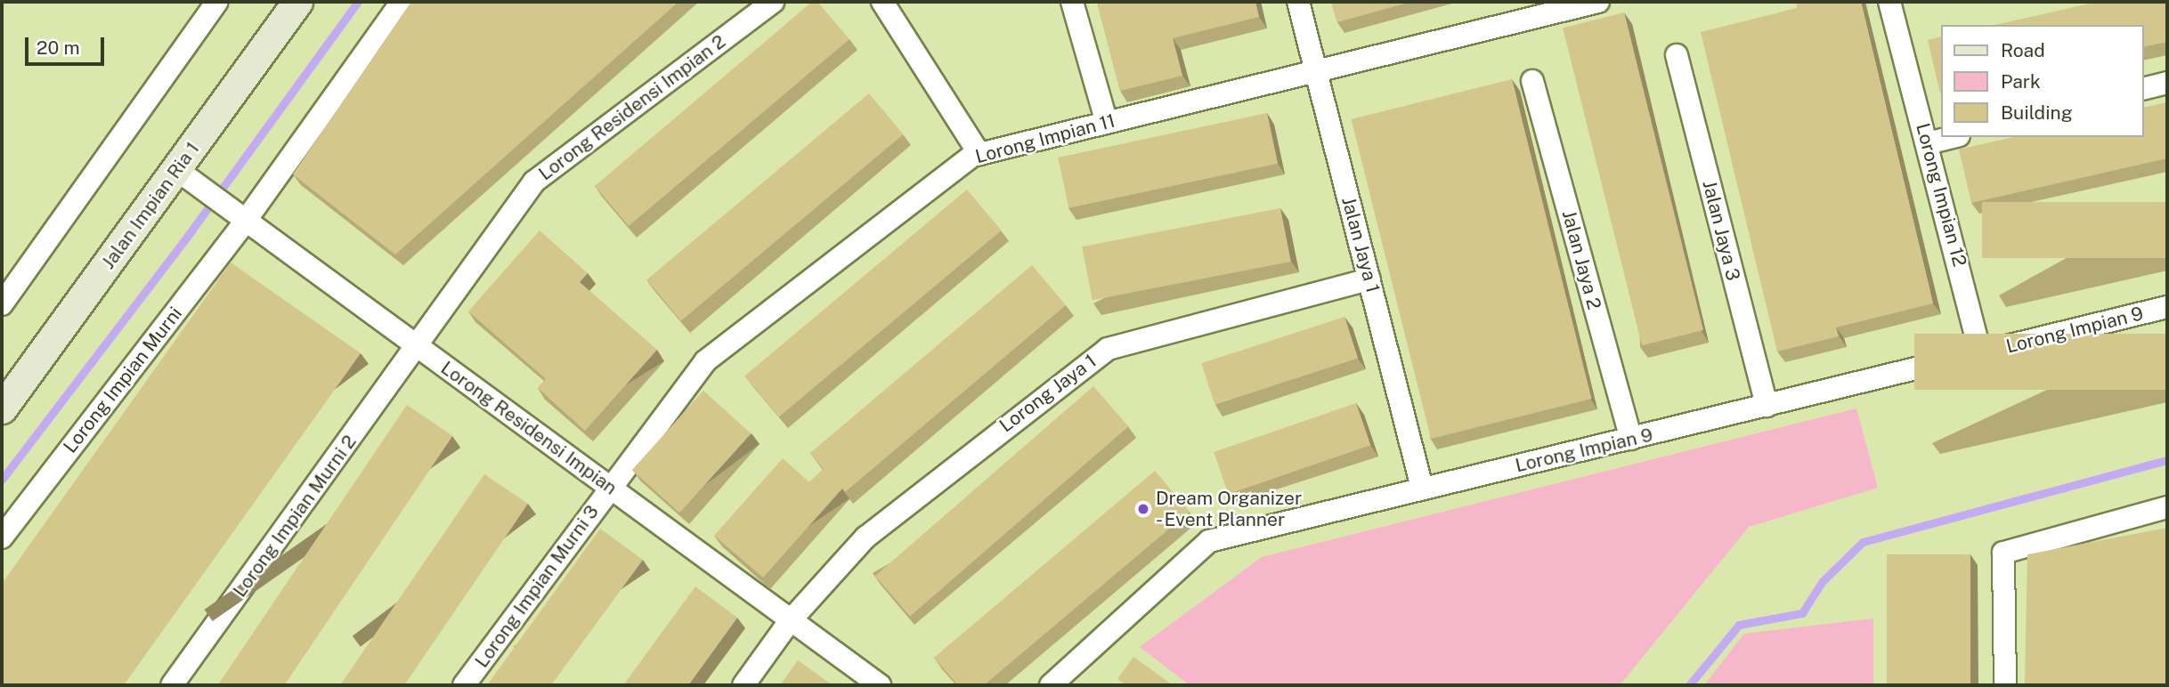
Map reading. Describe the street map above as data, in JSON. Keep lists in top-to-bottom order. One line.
{"streets":{"street":["Lorong Residensi Impian 2","Lorong Impian 11","Lorong Impian 12","Jalan Impian Ria 1","Jalan Jaya 3","Jalan Jaya 1","Jalan Jaya 2","Lorong Impian 9","Lorong Impian Murni","Lorong Jaya 1","Lorong Residensi Impian","Lorong Impian Murni 2","Lorong Impian Murni 3"]},"crossings":[["Lorong Residensi Impian 2","Lorong Residensi Impian"],["Lorong Residensi Impian 2","Lorong Impian Murni 2"],["Lorong Impian 11","Jalan Jaya 1"],["Lorong Impian 11","Lorong Residensi Impian"],["Lorong Impian 11","Lorong Impian Murni 3"],["Lorong Impian 12","Lorong Impian 9"],["Jalan Impian Ria 1","Lorong Residensi Impian"],["Jalan Jaya 3","Lorong Impian 9"],["Jalan Jaya 1","Lorong Impian 9"],["Jalan Jaya 1","Lorong Jaya 1"],["Jalan Jaya 2","Lorong Impian 9"],["Lorong Impian Murni","Lorong Residensi Impian"],["Lorong Jaya 1","Lorong Residensi Impian"],["Lorong Residensi Impian","Lorong Impian Murni 2"],["Lorong Residensi Impian","Lorong Impian Murni 3"]],"places":["Dream Organizer - Event Planner"],"legend":["Road","Park","Building"],"scale_bar":"20 m"}
